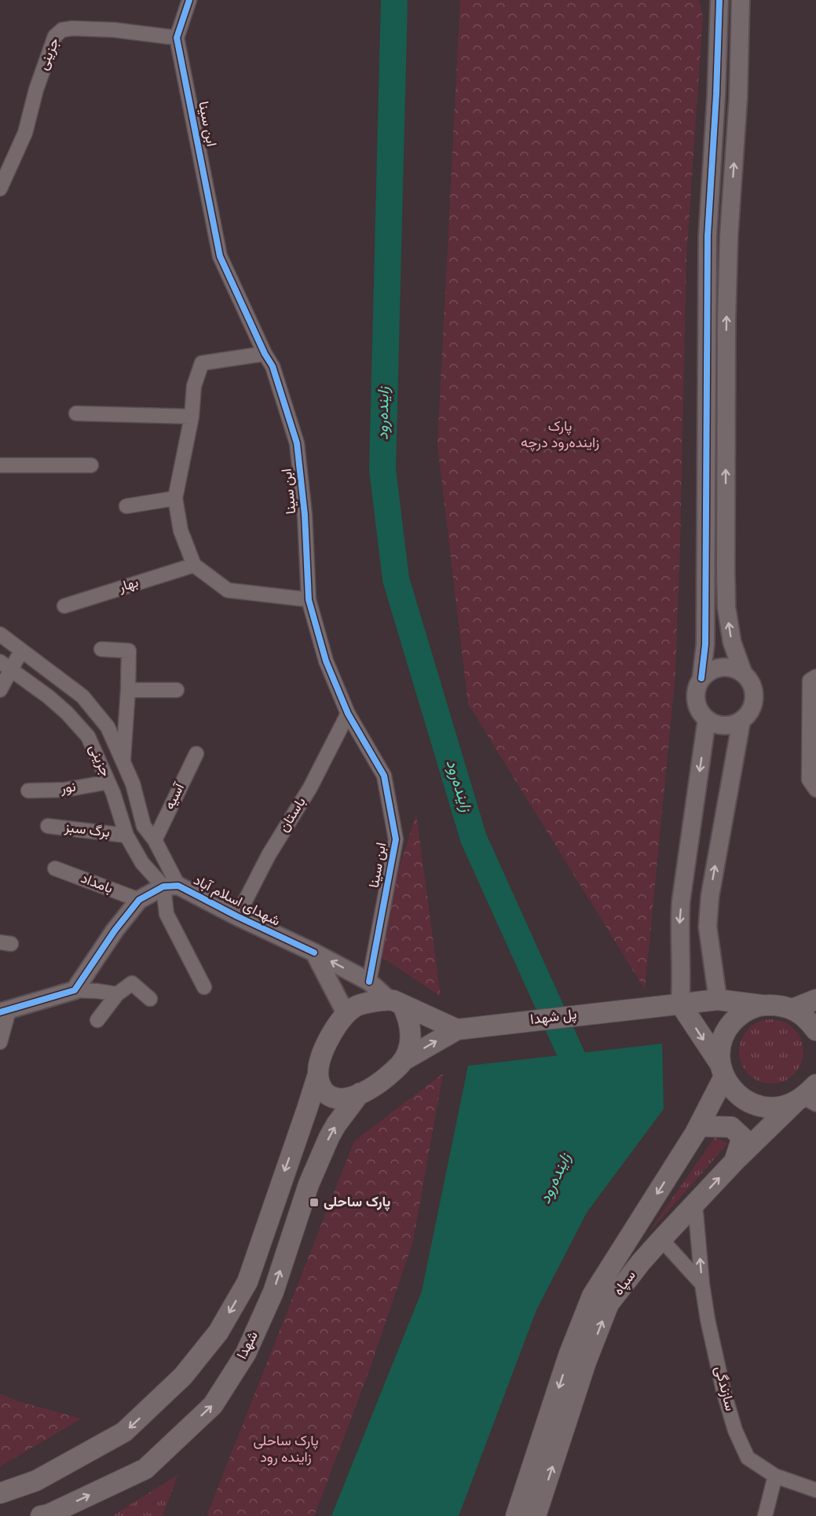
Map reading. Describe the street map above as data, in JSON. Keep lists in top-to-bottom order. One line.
{"streets":{"main road":["پل شهدا","سپاه","شهدا"],"street":["جزینی","ابن سینا","بهار","نور","آسیه","باستان","برگ سبز","بامداد","شهدای اسلام آباد","سازندگی"]},"crossings":[["جزینی","ابن سینا"],["جزینی","نور"],["جزینی","برگ سبز"],["جزینی","شهدای اسلام آباد"],["ابن سینا","باستان"],["ابن سینا","شهدای اسلام آباد"],["باستان","شهدای اسلام آباد"],["شهدای اسلام آباد","شهدا"],["سپاه","سازندگی"]],"water":["زاینده‌رود"],"parks":["پارک زاینده‌رود درچه","پارک ساحلی زاینده رود"],"places":{"transit":["پارک ساحلی"]}}
